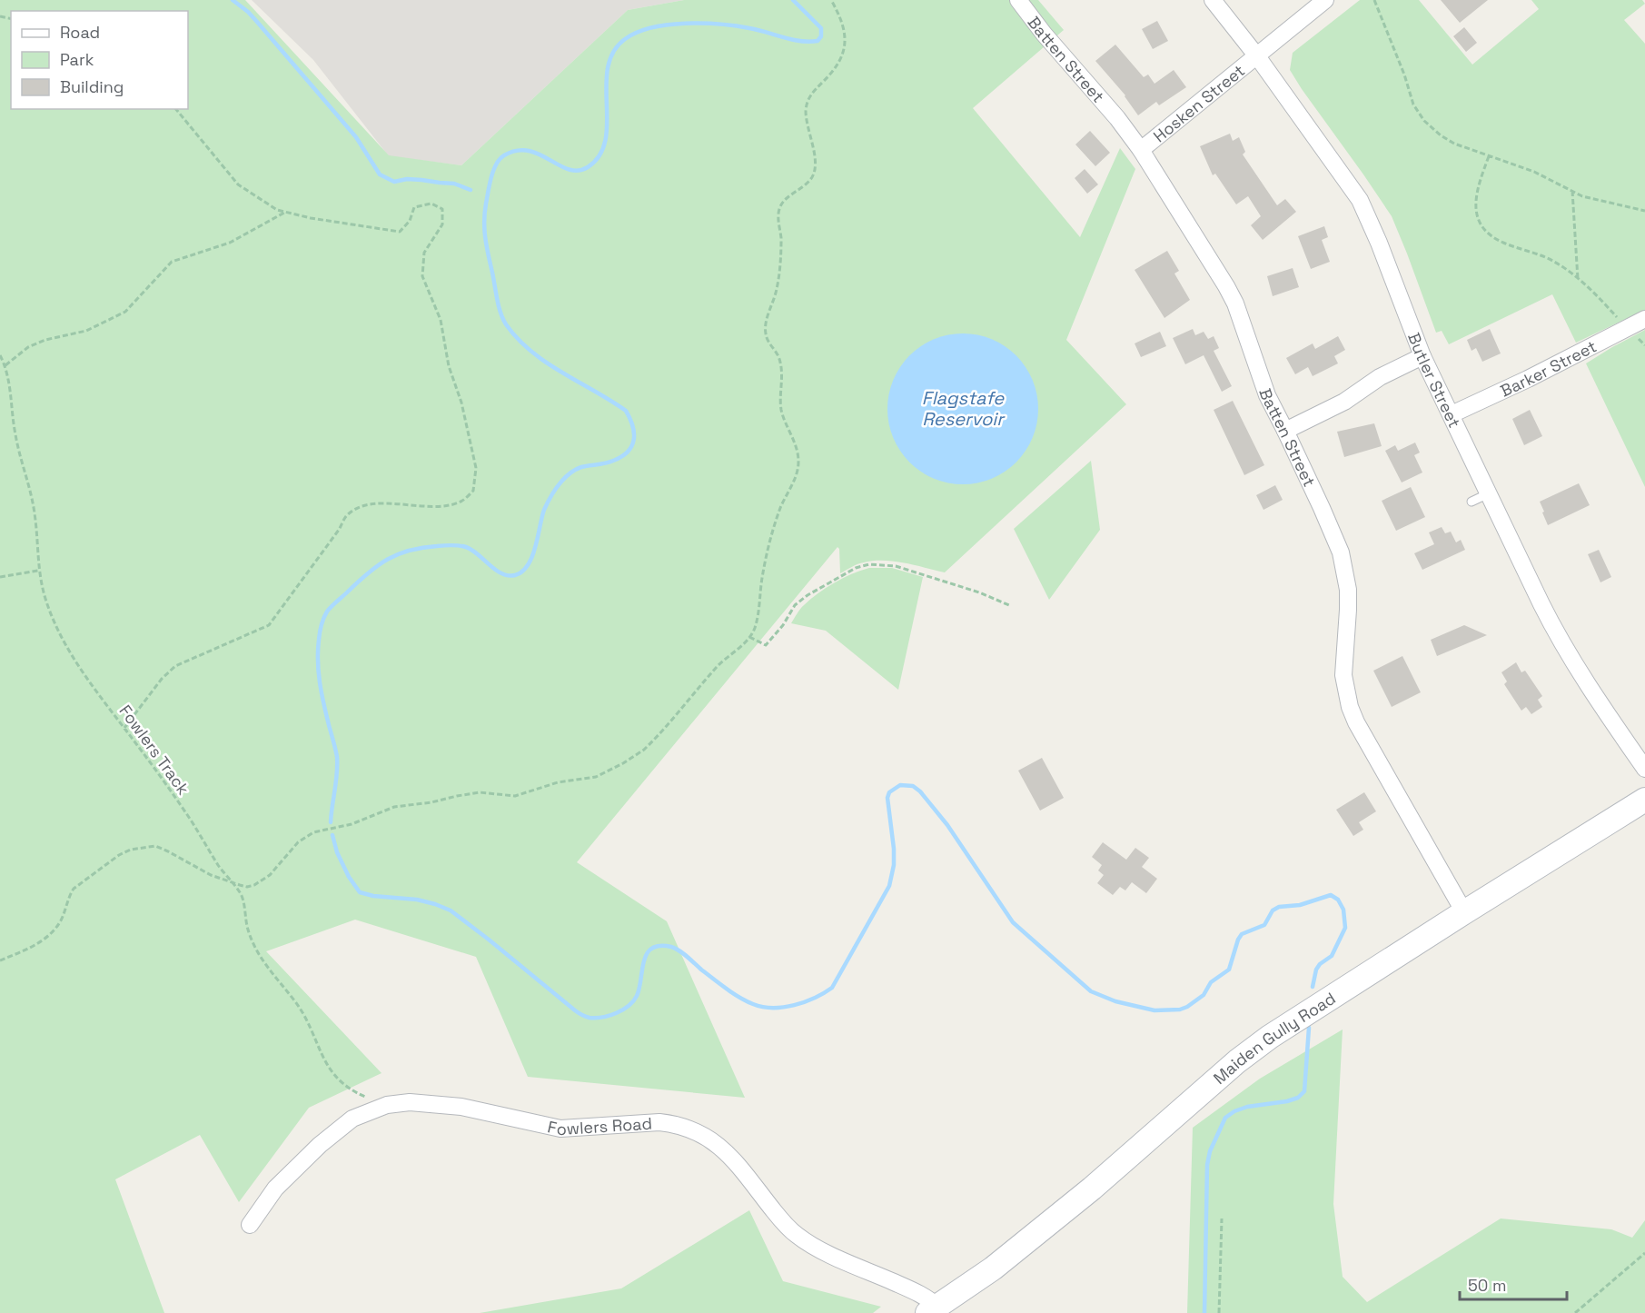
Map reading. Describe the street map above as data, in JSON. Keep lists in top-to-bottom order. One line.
{"streets":{"street":["Batten Street","Hosken Street","Barker Street","Butler Street","Maiden Gully Road","Fowlers Road"],"path":["Fowlers Track"]},"crossings":[["Batten Street","Hosken Street"],["Batten Street","Maiden Gully Road"],["Hosken Street","Butler Street"],["Barker Street","Butler Street"],["Fowlers Track","Fowlers Road"],["Maiden Gully Road","Fowlers Road"]],"water":["Flagstafe Reservoir"],"legend":["Road","Park","Building"],"scale_bar":"50 m"}
